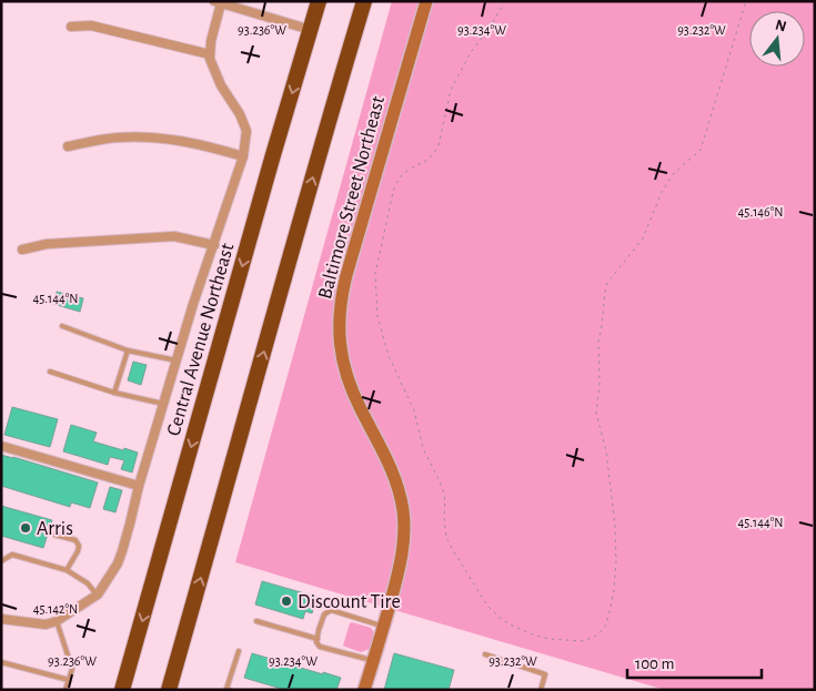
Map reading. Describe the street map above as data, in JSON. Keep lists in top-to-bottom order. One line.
{"streets":{"highway":["Central Avenue Northeast"],"street":["Baltimore Street Northeast"]},"places":["Arris","Discount Tire"],"scale_bar":"100 m","north":"top","coordinates":["93.236°W","93.234°W","93.232°W","45.146°N","45.144°N","45.142°N"]}
